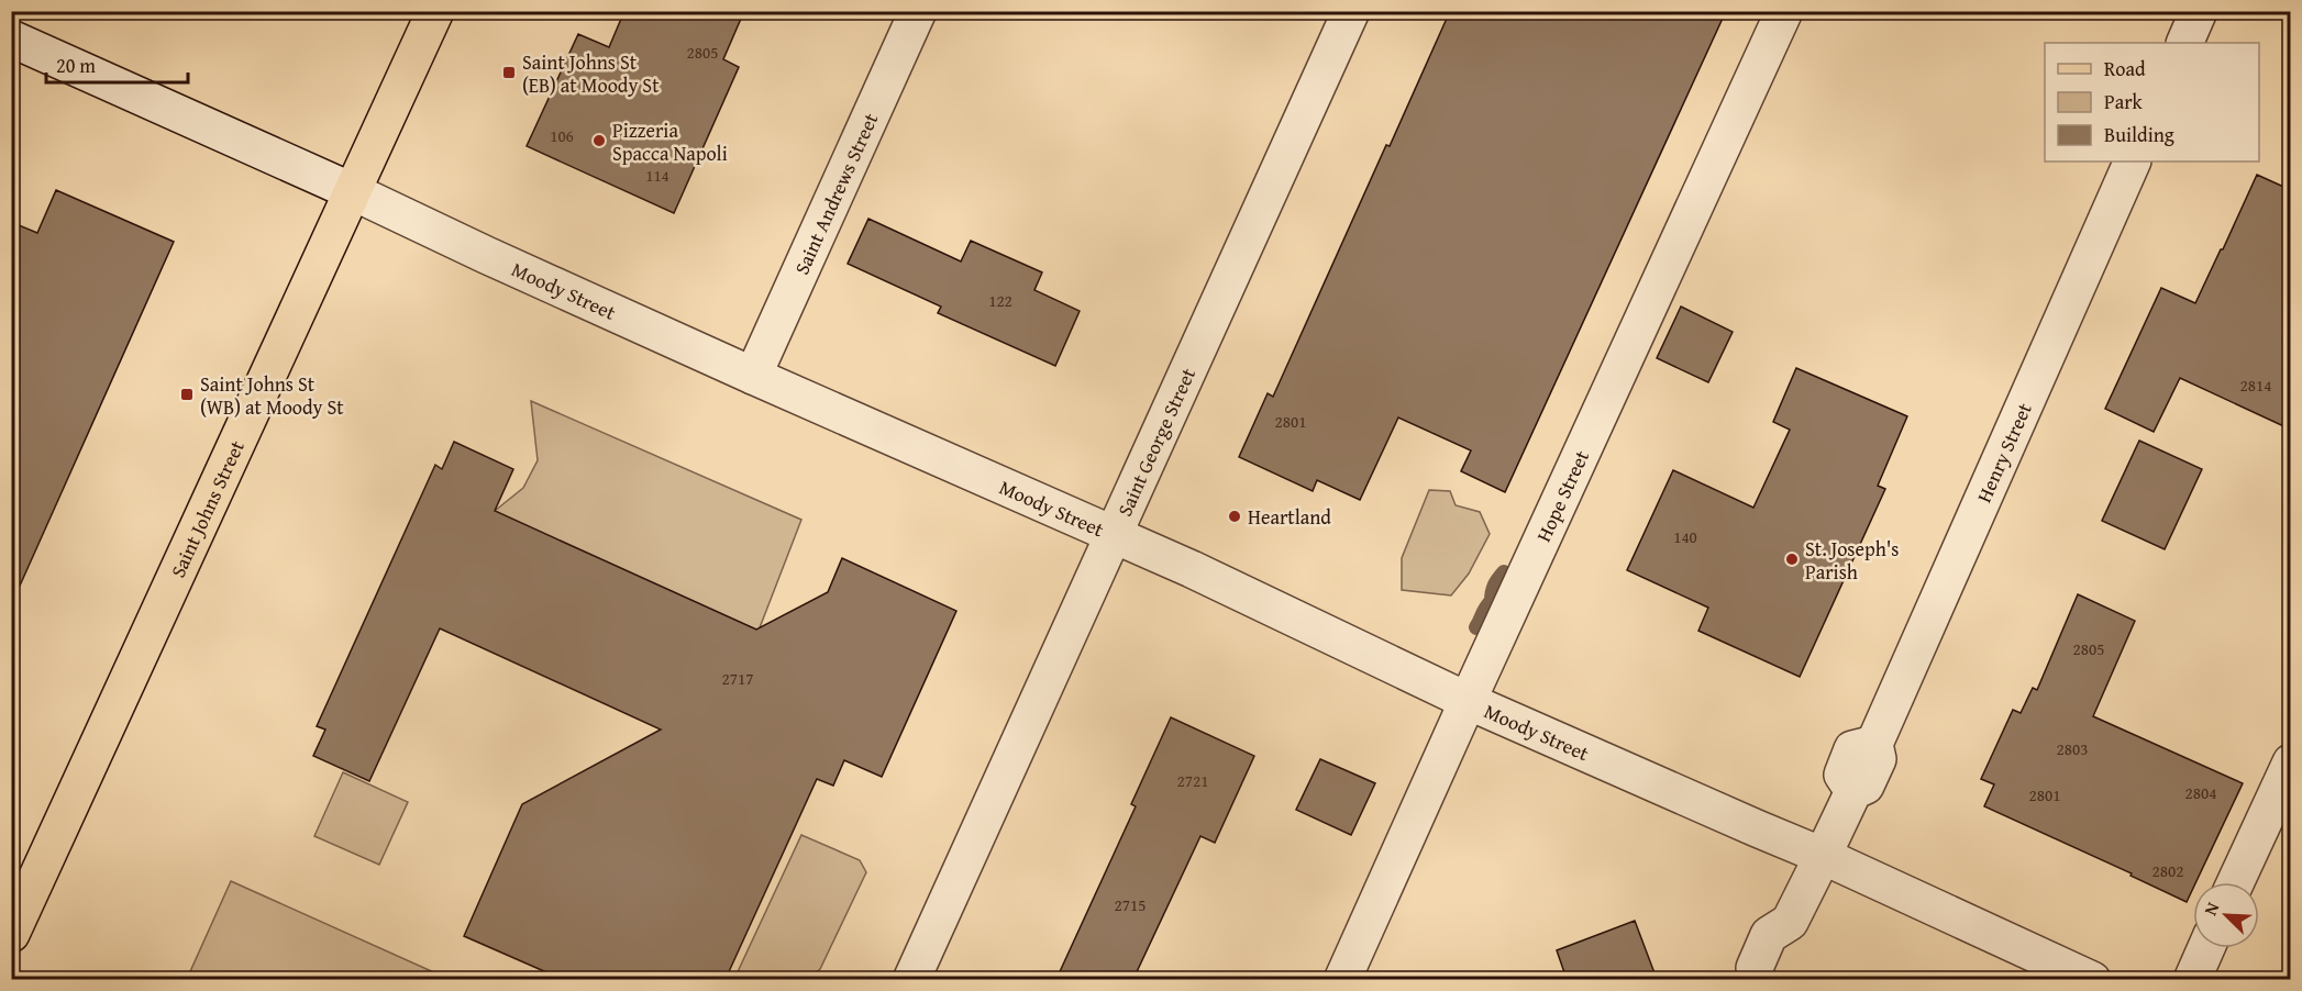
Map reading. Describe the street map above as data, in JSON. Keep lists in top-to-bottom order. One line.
{"streets":{"main road":["Saint Johns Street"],"street":["Saint Andrews Street","Moody Street","Saint George Street","Henry Street","Hope Street"]},"crossings":[["Saint Andrews Street","Moody Street"],["Moody Street","Saint George Street"],["Moody Street","Henry Street"],["Moody Street","Hope Street"],["Moody Street","Saint Johns Street"]],"places":{"transit":["Saint Johns St (EB) at Moody St","Saint Johns St (WB) at Moody St"],"other":["Pizzeria Spacca Napoli","Heartland","St. Joseph's Parish"]},"house_numbers":["2805","106","114","122","2814","2801","140","2805","2717","2803","2721","2804","2801","2802","2715"],"legend":["Road","Park","Building"],"scale_bar":"20 m","north":"top left"}
